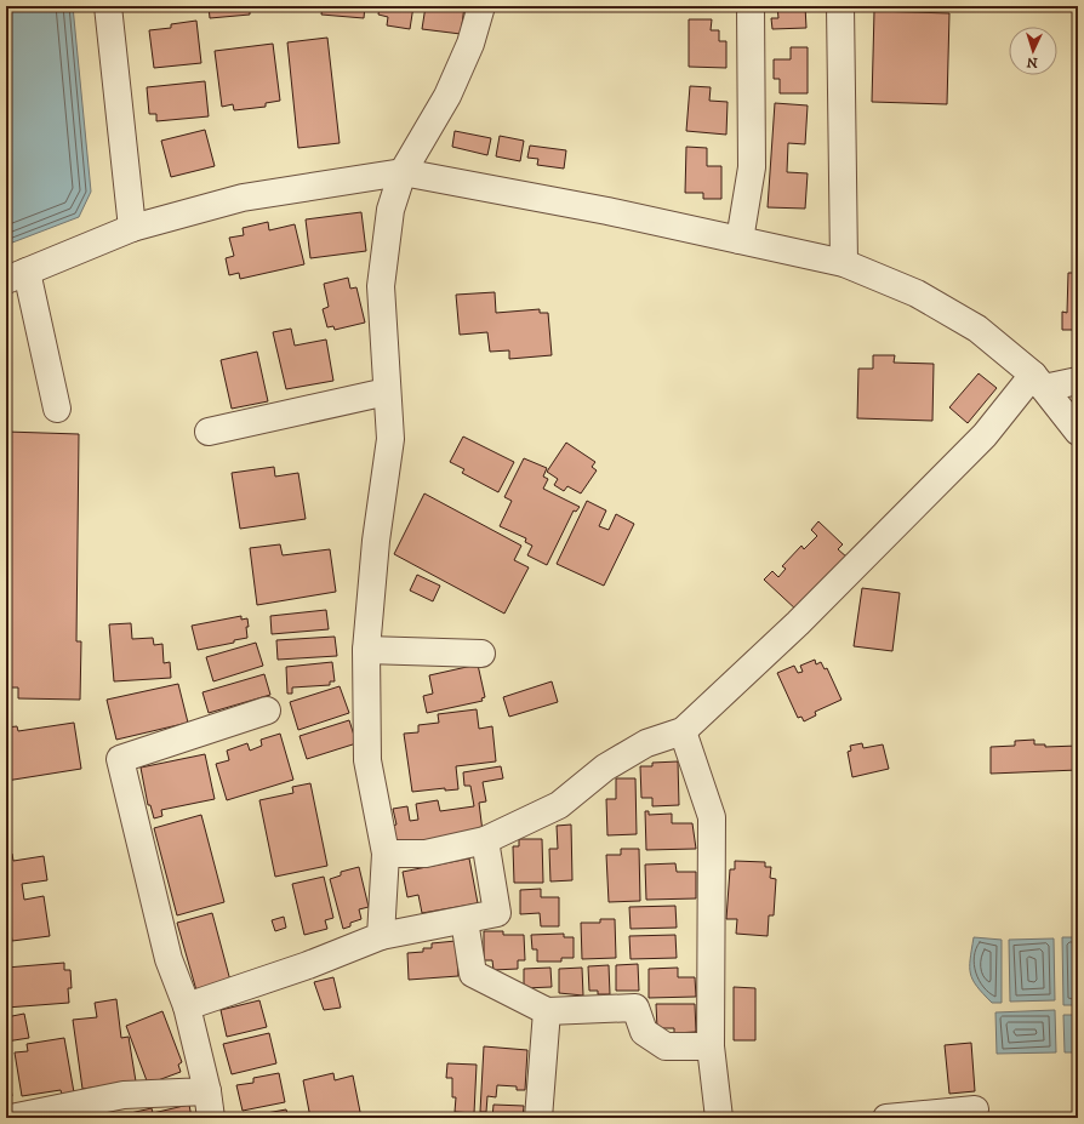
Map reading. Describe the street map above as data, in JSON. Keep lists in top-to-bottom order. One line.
{"north":"bottom"}
